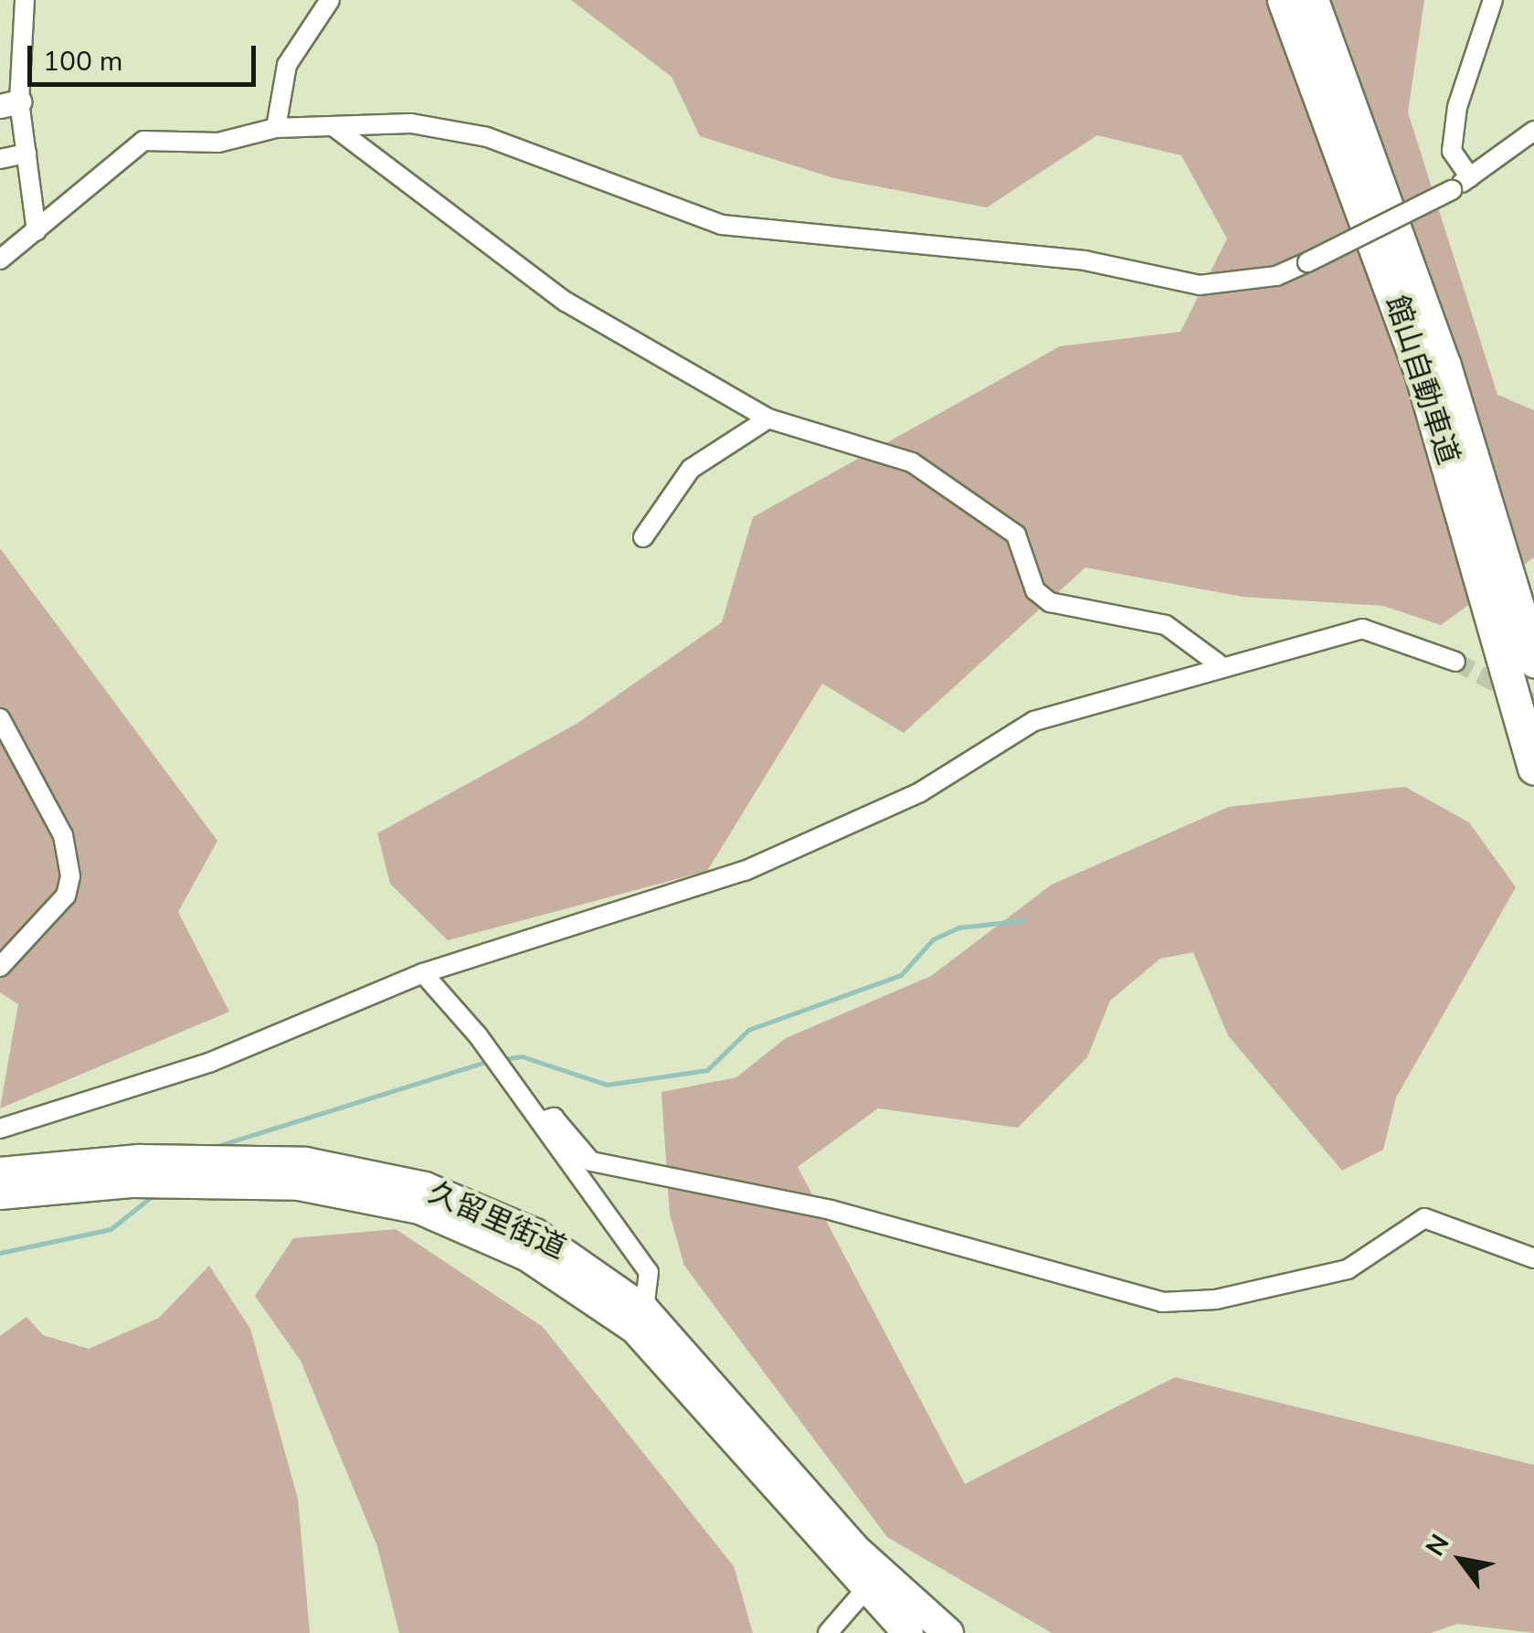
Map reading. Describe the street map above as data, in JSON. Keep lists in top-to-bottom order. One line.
{"streets":{"highway":["館山自動車道"],"main road":["久留里街道"]},"scale_bar":"100 m","north":"top left"}
